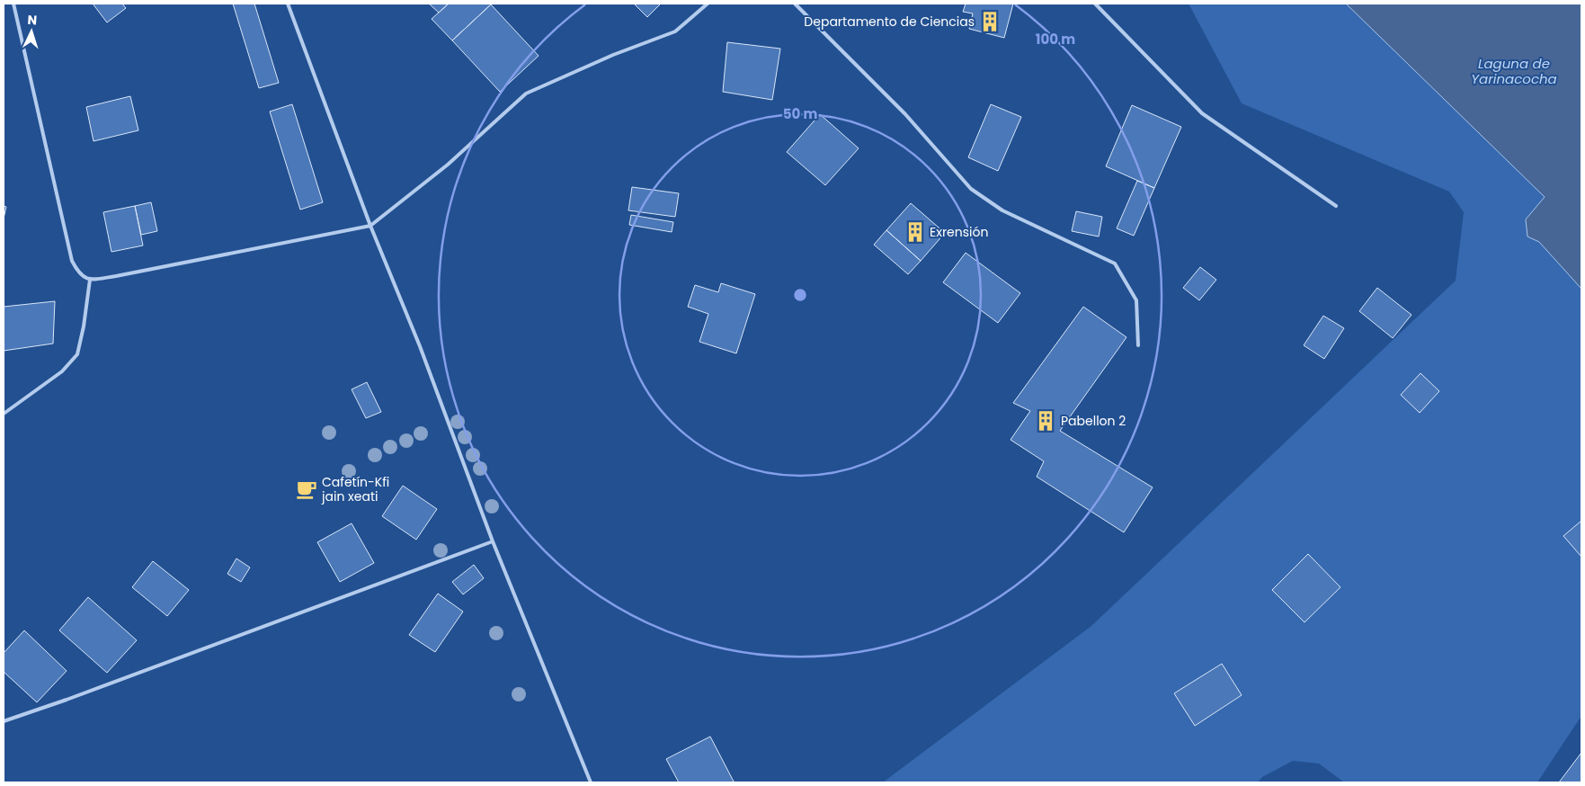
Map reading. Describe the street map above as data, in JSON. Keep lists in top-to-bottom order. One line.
{"water":["Laguna de Yarinacocha"],"places":{"building":["Departamento de Ciencias","Exrensión","Pabellon 2"],"cafe":["Cafetín-Kfi jain xeati"]},"north":"top","rings":["100 m","50 m"]}
